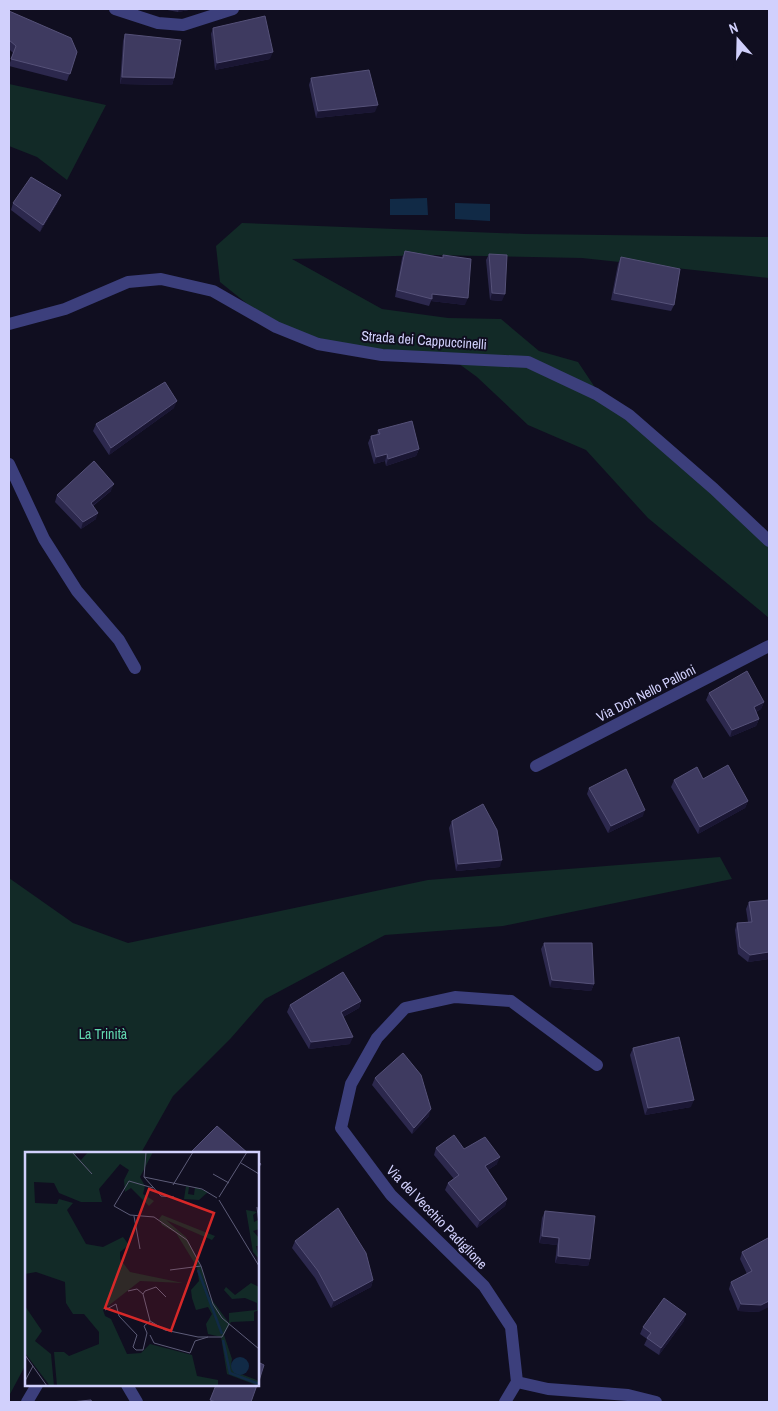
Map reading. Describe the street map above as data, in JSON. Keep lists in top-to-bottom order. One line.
{"streets":{"street":["Strada dei Cappuccinelli","Via Don Nello Palloni","Via del Vecchio Padiglione"]},"parks":["La Trinità"],"north":"top"}
